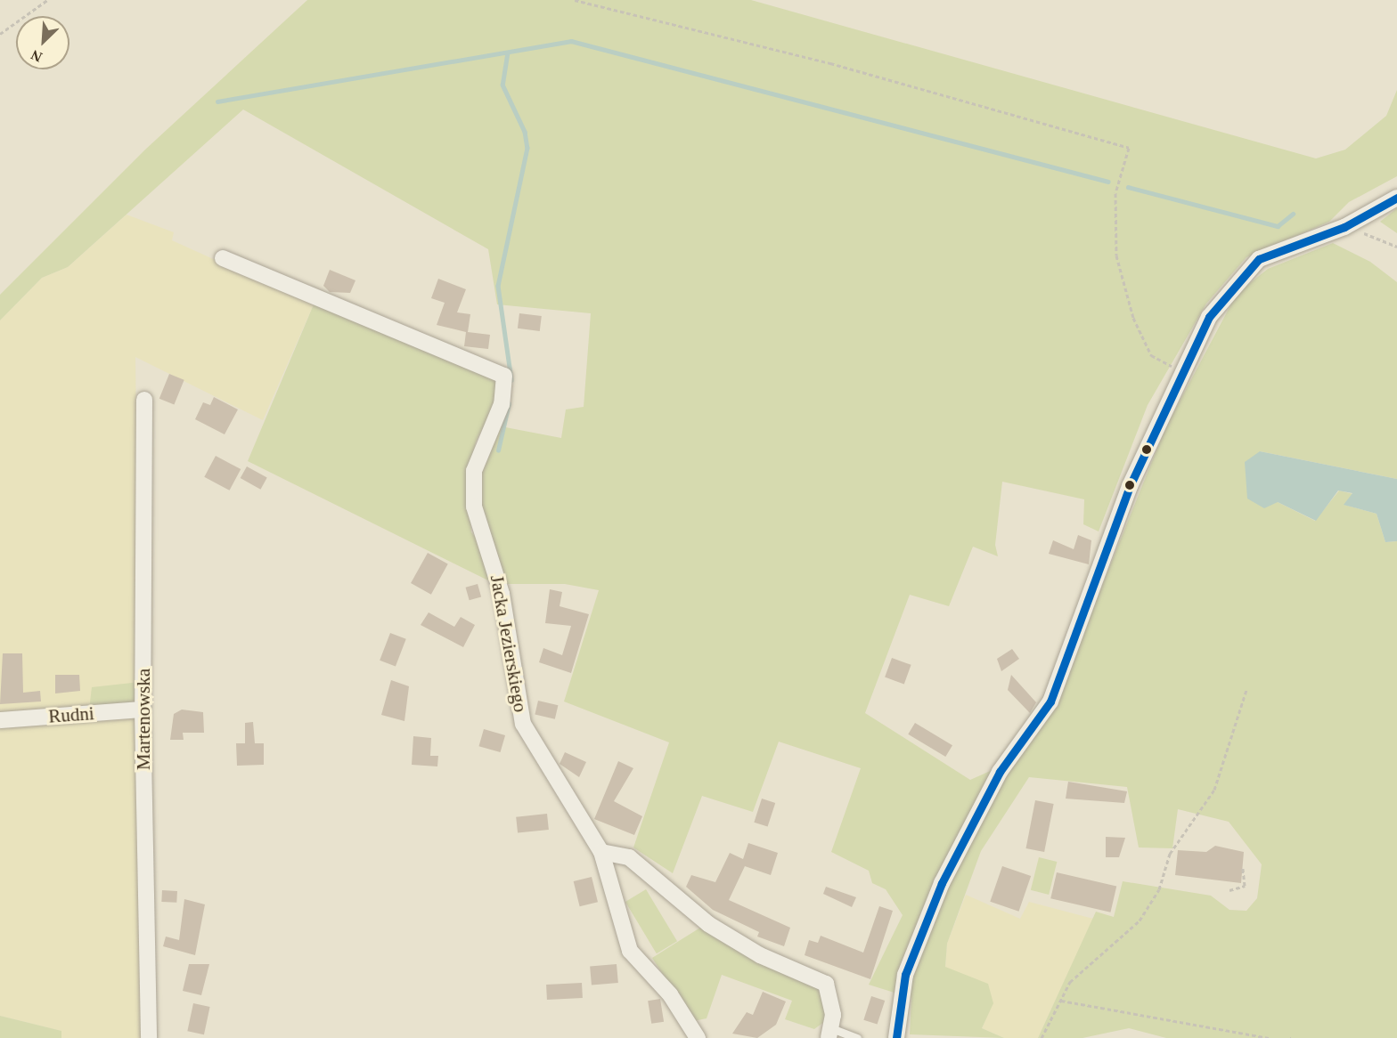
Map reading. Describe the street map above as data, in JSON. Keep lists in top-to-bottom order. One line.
{"streets":{"street":["Jacka Jezierskiego","Rudni","Martenowska"]},"crossings":[["Rudni","Martenowska"]],"north":"bottom left"}
